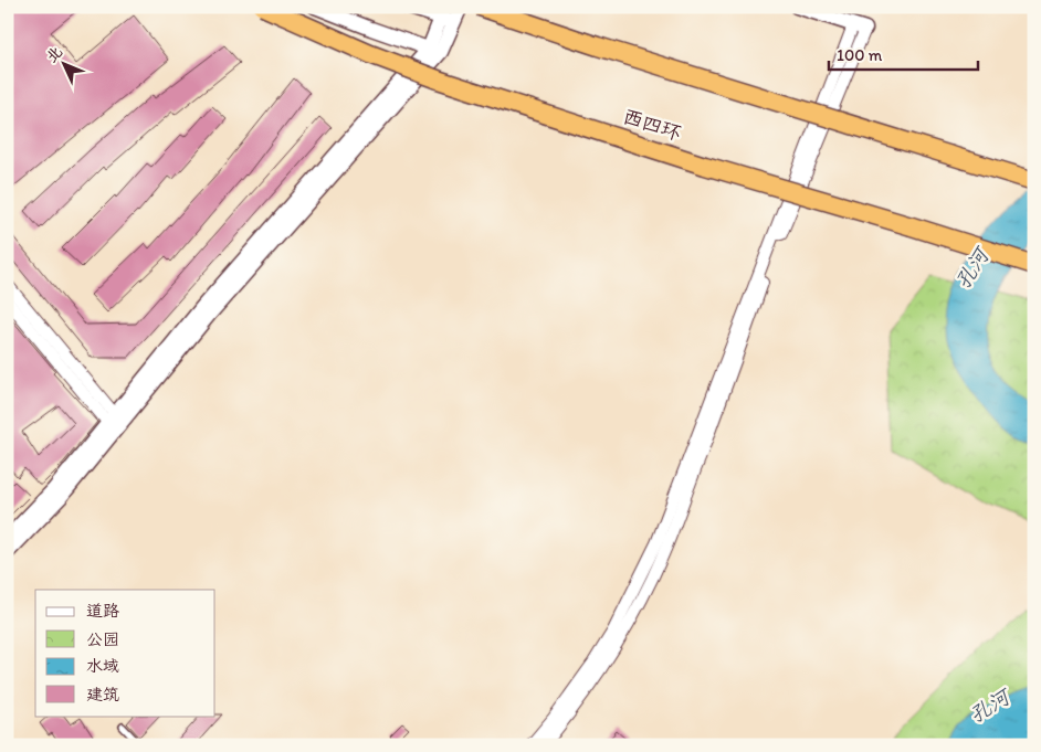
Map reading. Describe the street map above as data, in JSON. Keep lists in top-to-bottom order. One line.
{"streets":{"highway":["西四环"]},"water":["孔河"],"legend":["道路","公园","水域","建筑"],"scale_bar":"100 m","north":"top left"}
